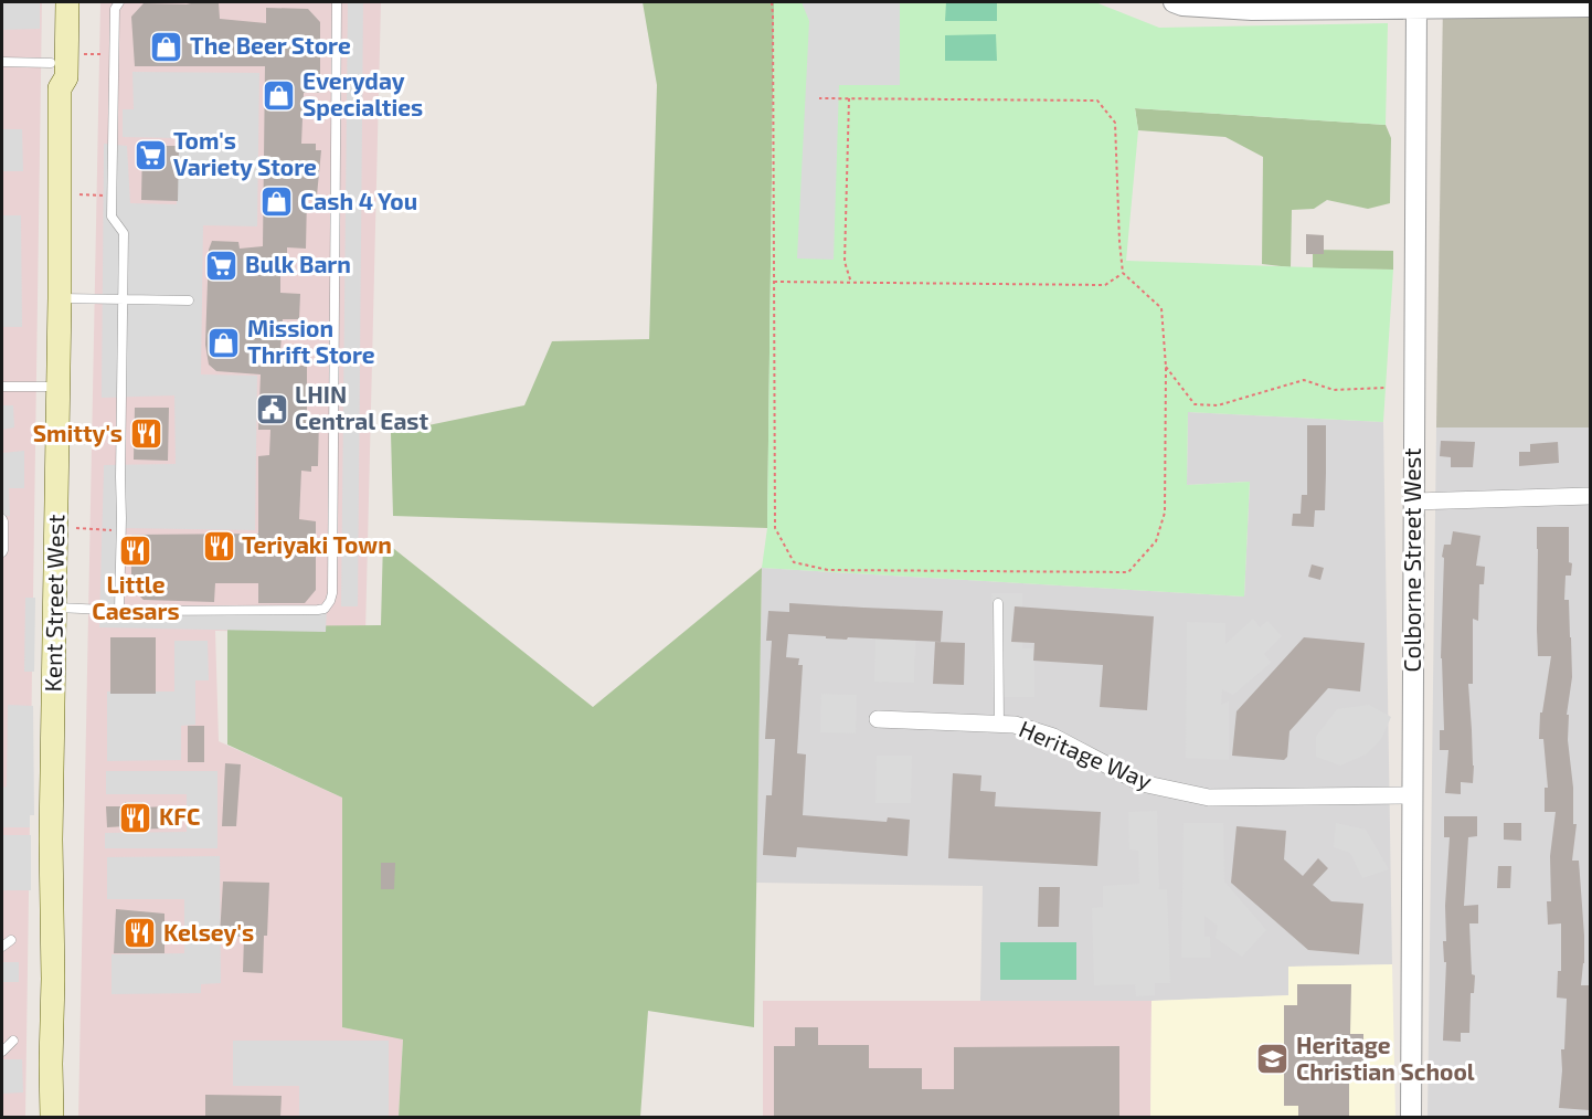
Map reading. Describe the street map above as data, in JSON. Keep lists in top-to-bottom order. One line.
{"streets":{"main road":["Kent Street West"],"street":["Colborne Street West","Heritage Way"]},"crossings":[["Colborne Street West","Heritage Way"]],"places":{"shop":["The Beer Store","Everyday Specialties","Cash 4 You","Mission Thrift Store"],"supermarket":["Tom's Variety Store","Bulk Barn"],"public building":["LHIN Central East"],"restaurant":["Smitty's","Teriyaki Town","Little Caesars","KFC","Kelsey's"],"school or university":["Heritage Christian School"]}}
